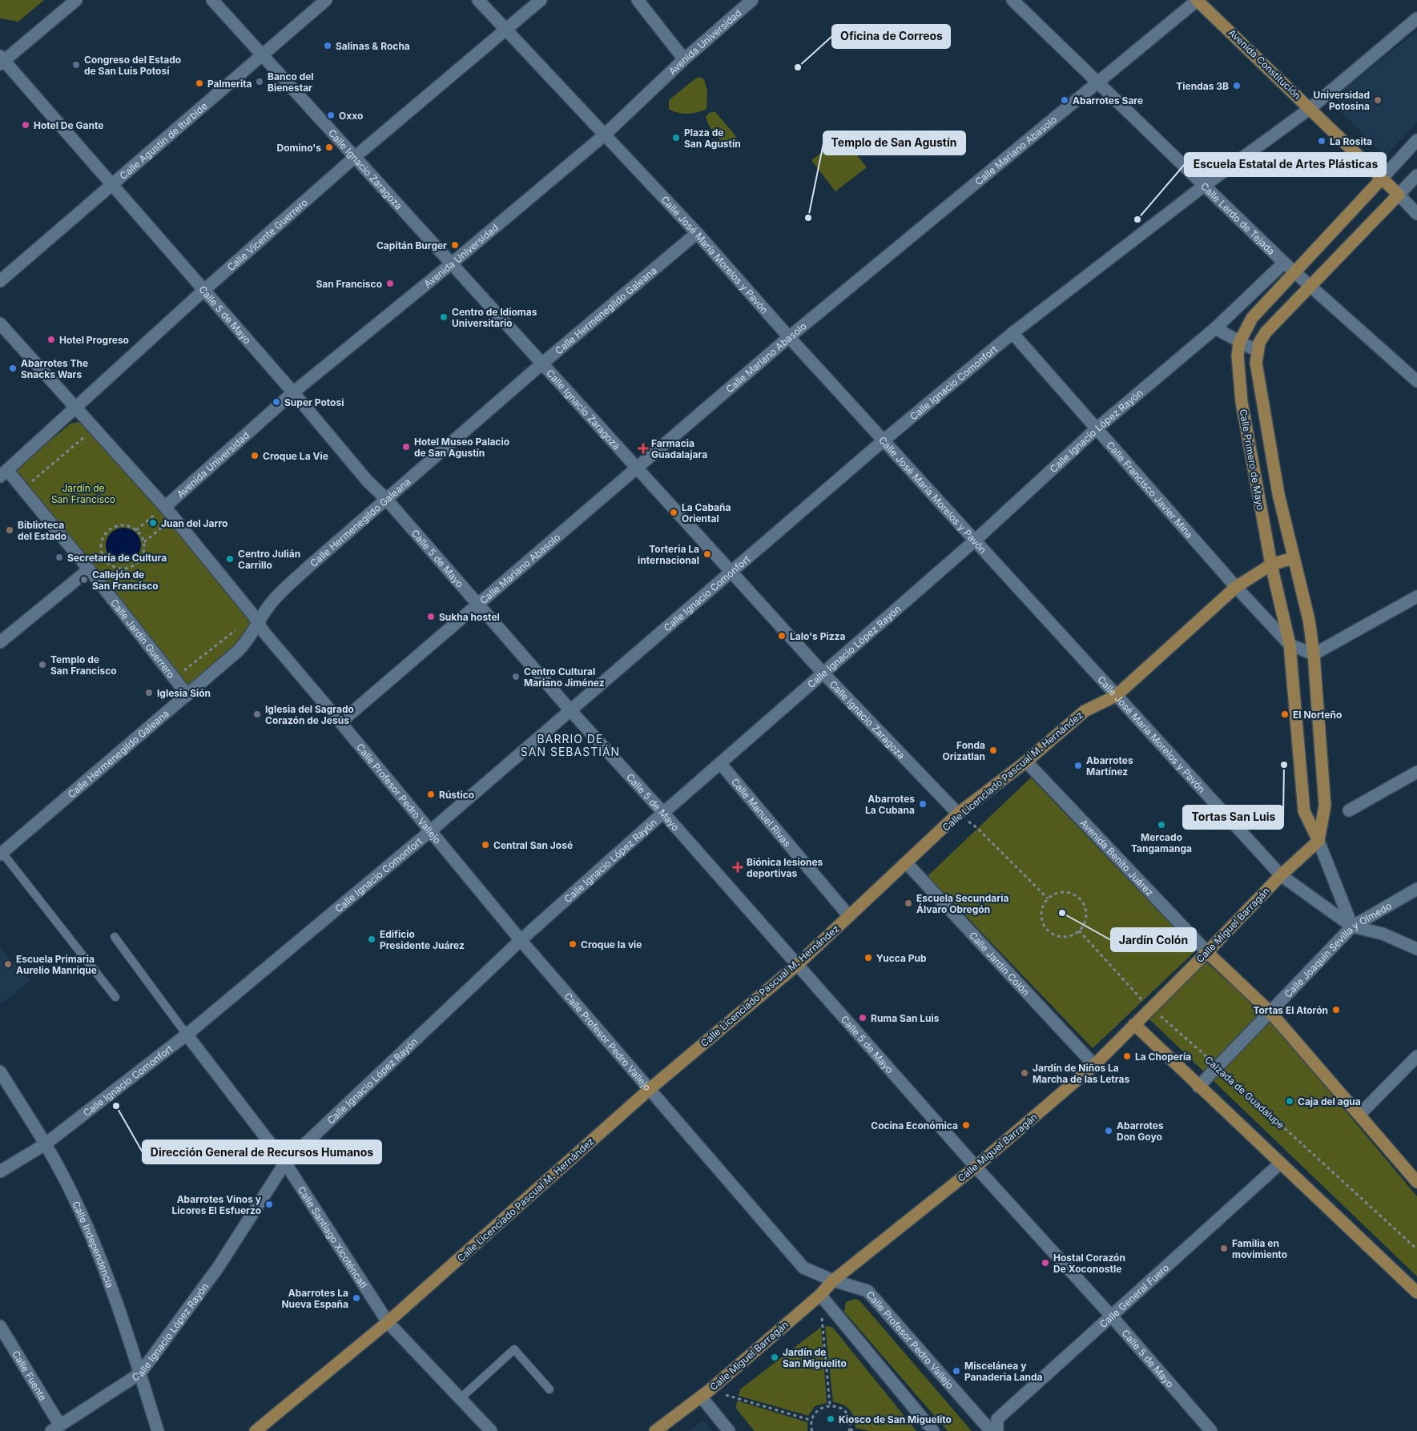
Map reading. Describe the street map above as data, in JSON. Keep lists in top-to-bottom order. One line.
{"streets":{"main road":["Avenida Constitución","Calle Primero de Mayo","Calle Licenciado Pascual M. Hernández","Calle Miguel Barragán"],"street":["Avenida Universidad","Calle Agustín de Iturbide","Calle Mariano Abasolo","Calle Ignacio Zaragoza","Calle Lerdo de Tejada","Calle Vicente Guerrero","Calle José María Morelos y Pavón","Calle Hermenegildo Galeana","Calle 5 de Mayo","Calle Ignacio Comonfort","Calle Ignacio López Rayón","Calle Francisco Javier Mina","Calle Jardín Guerrero","Calle Profesor Pedro Vallejo","Calle Manuel Rivas","Avenida Benito Juárez","Calle Joaquín Sevilla y Olmedo","Calle Jardín Colón","Calle Santiago Xicoténcatl","Calle Independencia","Calle General Fuero","Calle Fuente"],"path":["Calzada de Guadalupe"]},"crossings":[["Avenida Universidad","Calle Ignacio Zaragoza"],["Avenida Universidad","Calle José María Morelos y Pavón"],["Avenida Universidad","Calle 5 de Mayo"],["Avenida Constitución","Calle Mariano Abasolo"],["Avenida Constitución","Calle Ignacio Comonfort"],["Avenida Constitución","Calle Primero de Mayo"],["Calle Agustín de Iturbide","Calle Ignacio Zaragoza"],["Calle Agustín de Iturbide","Calle 5 de Mayo"],["Calle Mariano Abasolo","Calle Ignacio Zaragoza"],["Calle Mariano Abasolo","Calle Lerdo de Tejada"],["Calle Mariano Abasolo","Calle José María Morelos y Pavón"],["Calle Mariano Abasolo","Calle 5 de Mayo"],["Calle Mariano Abasolo","Calle Profesor Pedro Vallejo"],["Calle Ignacio Zaragoza","Calle Vicente Guerrero"],["Calle Ignacio Zaragoza","Calle Hermenegildo Galeana"],["Calle Ignacio Zaragoza","Calle Ignacio Comonfort"],["Calle Ignacio Zaragoza","Calle Ignacio López Rayón"],["Calle Ignacio Zaragoza","Calle Licenciado Pascual M. Hernández"],["Calle Lerdo de Tejada","Calle Ignacio Comonfort"],["Calle Lerdo de Tejada","Calle Ignacio López Rayón"],["Calle Lerdo de Tejada","Calle Primero de Mayo"],["Calle Vicente Guerrero","Calle José María Morelos y Pavón"],["Calle Vicente Guerrero","Calle 5 de Mayo"],["Calle Vicente Guerrero","Calle Jardín Guerrero"],["Calle José María Morelos y Pavón","Calle Hermenegildo Galeana"],["Calle José María Morelos y Pavón","Calle Ignacio Comonfort"],["Calle José María Morelos y Pavón","Calle Ignacio López Rayón"],["Calle José María Morelos y Pavón","Calle Primero de Mayo"],["Calle José María Morelos y Pavón","Calle Licenciado Pascual M. Hernández"],["Calle José María Morelos y Pavón","Calle Miguel Barragán"],["Calle José María Morelos y Pavón","Calle Joaquín Sevilla y Olmedo"],["Calle Hermenegildo Galeana","Calle 5 de Mayo"],["Calle Hermenegildo Galeana","Calle Jardín Guerrero"],["Calle Hermenegildo Galeana","Calle Profesor Pedro Vallejo"],["Calle 5 de Mayo","Calle Ignacio Comonfort"],["Calle 5 de Mayo","Calle Ignacio López Rayón"],["Calle 5 de Mayo","Calle Licenciado Pascual M. Hernández"],["Calle 5 de Mayo","Calle Miguel Barragán"],["Calle 5 de Mayo","Calle General Fuero"],["Calle Ignacio Comonfort","Calle Francisco Javier Mina"],["Calle Ignacio Comonfort","Calle Profesor Pedro Vallejo"],["Calle Ignacio Comonfort","Calle Santiago Xicoténcatl"],["Calle Ignacio Comonfort","Calle Independencia"],["Calle Ignacio López Rayón","Calle Francisco Javier Mina"],["Calle Ignacio López Rayón","Calle Profesor Pedro Vallejo"],["Calle Ignacio López Rayón","Calle Manuel Rivas"],["Calle Ignacio López Rayón","Calle Santiago Xicoténcatl"],["Calle Ignacio López Rayón","Calle Independencia"],["Calle Ignacio López Rayón","Calle Fuente"],["Calle Primero de Mayo","Calle Francisco Javier Mina"],["Calle Primero de Mayo","Calle Licenciado Pascual M. Hernández"],["Calle Primero de Mayo","Calle Miguel Barragán"],["Calle Primero de Mayo","Calle Joaquín Sevilla y Olmedo"],["Calle Francisco Javier Mina","Calle Licenciado Pascual M. Hernández"],["Calle Licenciado Pascual M. Hernández","Calle Profesor Pedro Vallejo"],["Calle Licenciado Pascual M. Hernández","Calle Manuel Rivas"],["Calle Licenciado Pascual M. Hernández","Avenida Benito Juárez"],["Calle Licenciado Pascual M. Hernández","Calle Jardín Colón"],["Calle Licenciado Pascual M. Hernández","Calle Santiago Xicoténcatl"],["Calle Profesor Pedro Vallejo","Calle Miguel Barragán"],["Avenida Benito Juárez","Calle Miguel Barragán"],["Calle Miguel Barragán","Calle Jardín Colón"],["Calle Miguel Barragán","Calzada de Guadalupe"],["Calle Joaquín Sevilla y Olmedo","Calzada de Guadalupe"]],"districts":["BARRIO DE SAN SEBASTIÁN"],"parks":["Jardín de San Francisco"],"places":{"other":["Salinas & Rocha","Congreso del Estado de San Luis Potosí","Oficina de Correos","Banco del Bienestar","Palmerita","Tiendas 3B","Abarrotes Sare","Universidad Potosina","Oxxo","Hotel De Gante","Plaza de San Agustín","La Rosita","Domino's","Templo de San Agustín","Escuela Estatal de Artes Plásticas","Capitán Burger","San Francisco","Centro de Idiomas Universitario","Hotel Progreso","Abarrotes The Snacks Wars","Super Potosi","Hotel Museo Palacio de San Agustín","Croque La Vie","La Cabaña Oriental","Juan del Jarro","Biblioteca del Estado","Torteria La internacional","Secretaría de Cultura","Centro Julián Carrillo","Callejón de San Francisco","Sukha hostel","Lalo's Pizza","Templo de San Francisco","Centro Cultural Mariano Jiménez","Iglesia Sión","Iglesia del Sagrado Corazón de Jesús","El Norteño","Fonda Orizatlan","Tortas San Luis","Abarrotes Martínez","Rústico","Abarrotes La Cubana","Mercado Tangamanga","Central San José","Escuela Secundaria Álvaro Obregón","Jardín Colón","Edificio Presidente Juárez","Croque la vie","Yucca Pub","Escuela Primaria Aurelio Manrique","Tortas El Atorón","Ruma San Luis","La Chopería","Jardín de Niños La Marcha de las Letras","Caja del agua","Dirección General de Recursos Humanos","Cocina Económica","Abarrotes Don Goyo","Abarrotes Vinos y Licores El Esfuerzo","Familia en movimiento","Hostal Corazón De Xoconostle","Abarrotes La Nueva España","Jardín de San Miguelito","Miscelánea y Panaderia Landa","Kiosco de San Miguelito"],"health":["Farmacia Guadalajara","Biónica lesiones deportivas"]}}
